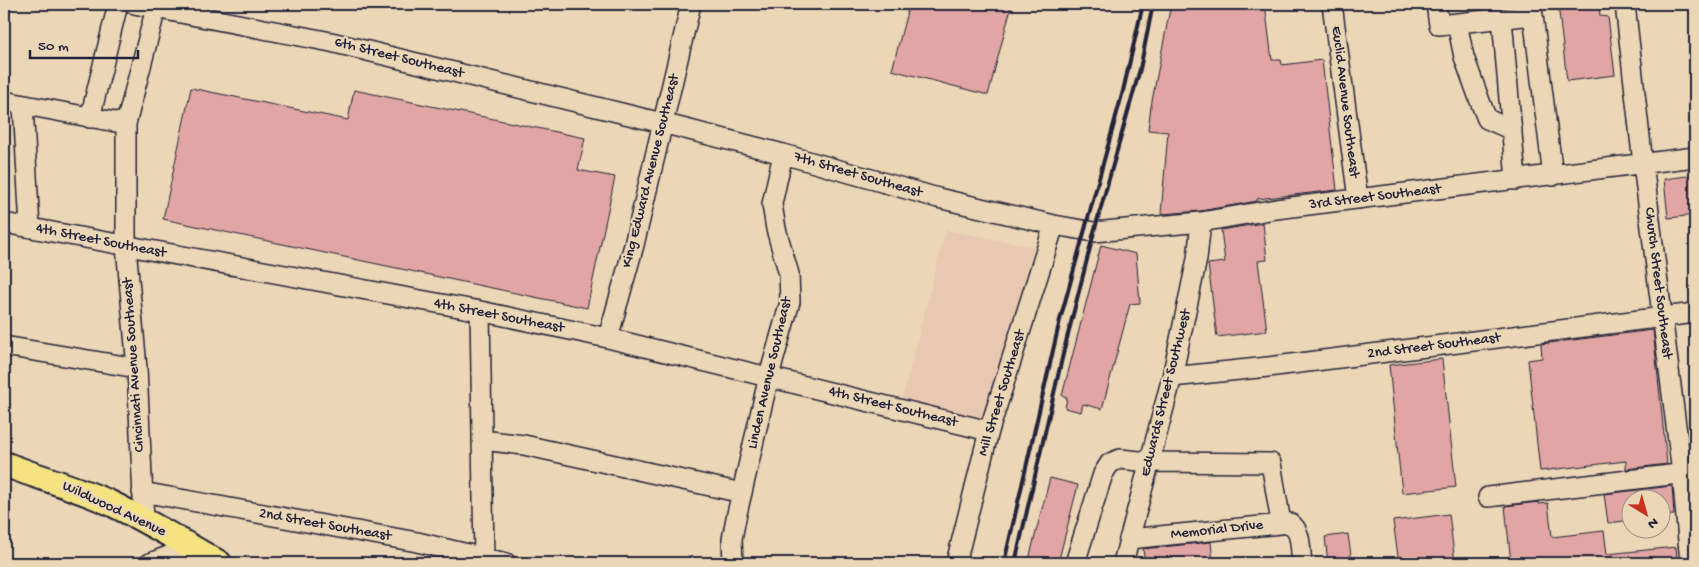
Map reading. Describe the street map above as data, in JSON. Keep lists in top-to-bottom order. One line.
{"streets":{"main road":["Wildwood Avenue"],"street":["6th Street Southeast","Euclid Avenue Southeast","King Edward Avenue Southeast","7th Street Southeast","3rd Street Southeast","4th Street Southeast","Church Street Southeast","2nd Street Southeast","Cincinnati Avenue Southeast","Linden Avenue Southeast","Mill Street Southeast","Edwards Street Southwest","Memorial Drive"]},"crossings":[["6th Street Southeast","King Edward Avenue Southeast"],["6th Street Southeast","7th Street Southeast"],["6th Street Southeast","Cincinnati Avenue Southeast"],["Euclid Avenue Southeast","3rd Street Southeast"],["King Edward Avenue Southeast","7th Street Southeast"],["King Edward Avenue Southeast","4th Street Southeast"],["7th Street Southeast","3rd Street Southeast"],["7th Street Southeast","Linden Avenue Southeast"],["7th Street Southeast","Mill Street Southeast"],["3rd Street Southeast","Church Street Southeast"],["3rd Street Southeast","Mill Street Southeast"],["3rd Street Southeast","Edwards Street Southwest"],["4th Street Southeast","Cincinnati Avenue Southeast"],["4th Street Southeast","Linden Avenue Southeast"],["4th Street Southeast","Mill Street Southeast"],["Church Street Southeast","2nd Street Southeast"],["2nd Street Southeast","Cincinnati Avenue Southeast"],["2nd Street Southeast","Edwards Street Southwest"],["Cincinnati Avenue Southeast","Wildwood Avenue"],["Edwards Street Southwest","Memorial Drive"]],"scale_bar":"50 m","north":"bottom right"}
